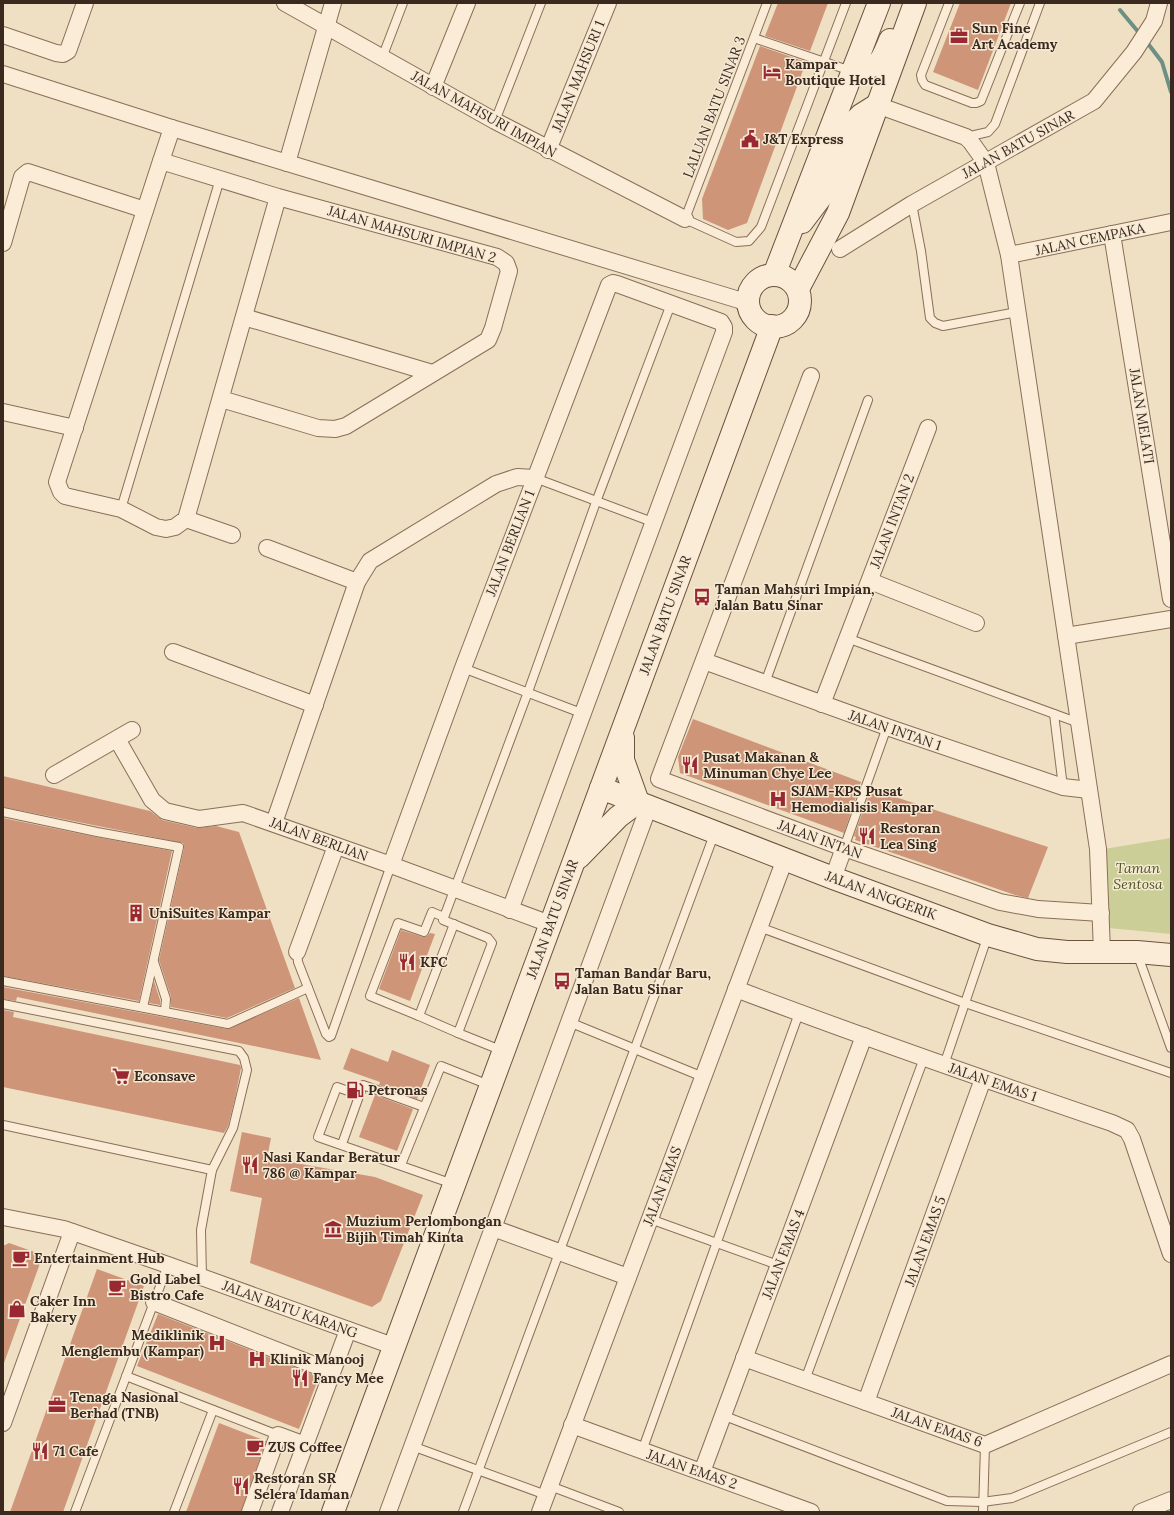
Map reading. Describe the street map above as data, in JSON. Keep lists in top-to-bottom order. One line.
{"streets":{"street":["JALAN MAHSURI 1","JALAN MAHSURI IMPIAN","JALAN BATU SINAR","JALAN MAHSURI IMPIAN 2","JALAN CEMPAKA","JALAN MELATI","JALAN INTAN 2","JALAN BERLIAN 1","JALAN INTAN 1","JALAN BERLIAN","JALAN INTAN","JALAN ANGGERIK","JALAN EMAS 1","JALAN EMAS","JALAN EMAS 5","JALAN EMAS 4","JALAN BATU KARANG","JALAN EMAS 6","JALAN EMAS 2"],"lane":["LALUAN BATU SINAR 3"]},"crossings":[["JALAN MAHSURI 1","JALAN MAHSURI IMPIAN"],["LALUAN BATU SINAR 3","JALAN MAHSURI IMPIAN"],["JALAN BATU SINAR","JALAN BERLIAN"],["JALAN BATU SINAR","JALAN ANGGERIK"],["JALAN BATU SINAR","JALAN BATU KARANG"],["JALAN CEMPAKA","JALAN MELATI"],["JALAN INTAN 2","JALAN INTAN 1"],["JALAN BERLIAN 1","JALAN BERLIAN"],["JALAN INTAN 1","JALAN INTAN"],["JALAN ANGGERIK","JALAN EMAS"],["JALAN EMAS 1","JALAN EMAS"],["JALAN EMAS 1","JALAN EMAS 5"],["JALAN EMAS 1","JALAN EMAS 4"],["JALAN EMAS","JALAN EMAS 2"],["JALAN EMAS 5","JALAN EMAS 6"],["JALAN EMAS 4","JALAN EMAS 6"],["JALAN EMAS 4","JALAN EMAS 2"]],"parks":["Taman Sentosa"],"places":{"office":["Sun Fine Art Academy","Tenaga Nasional Berhad (TNB)"],"hotel":["Kampar Boutique Hotel"],"public building":["J&T Express"],"bus stop":["Taman Mahsuri Impian, Jalan Batu Sinar","Taman Bandar Baru, Jalan Batu Sinar"],"restaurant":["Pusat Makanan & Minuman Chye Lee","Restoran Lea Sing","KFC","Nasi Kandar Beratur 786 @ Kampar","Fancy Mee","71 Cafe","Restoran SR Selera Idaman"],"hospital":["SJAM-KPS Pusat Hemodialisis Kampar","Mediklinik Menglembu (Kampar)","Klinik Manooj"],"building":["UniSuites Kampar"],"supermarket":["Econsave"],"fuel station":["Petronas"],"museum":["Muzium Perlombongan Bijih Timah Kinta"],"cafe":["Entertainment Hub","Gold Label Bistro Cafe","ZUS Coffee"],"shop":["Caker Inn Bakery"]}}
